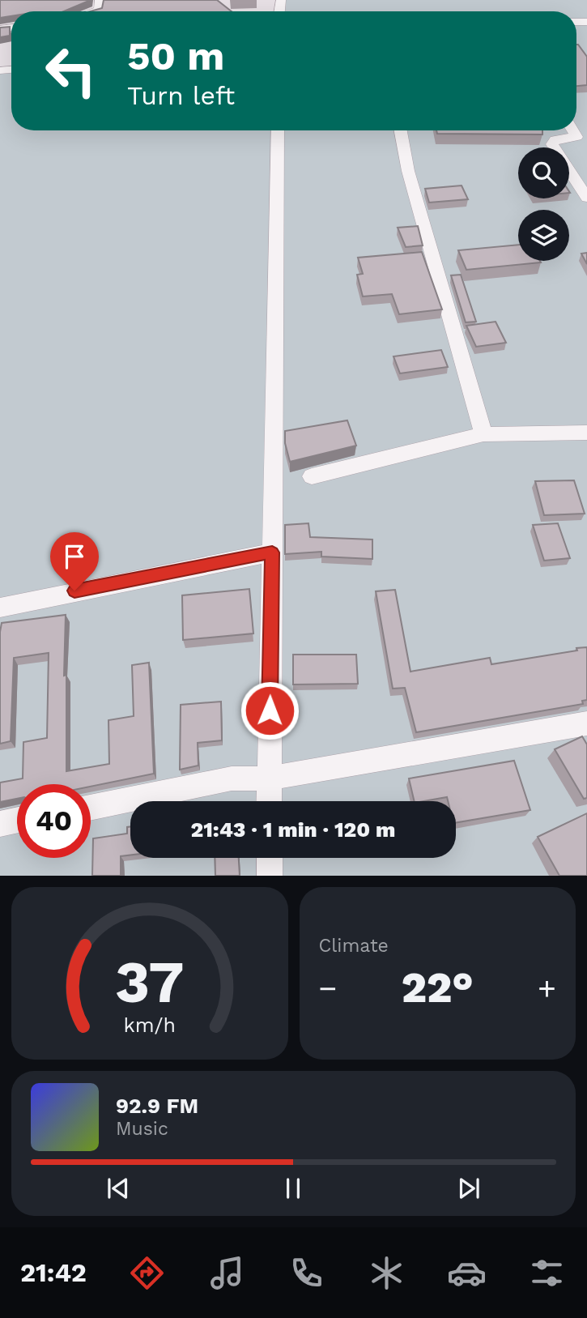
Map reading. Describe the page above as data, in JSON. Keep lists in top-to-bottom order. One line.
{"page":{"turn":["50 m","Turn left"],"limit":"40","trip":"21:43 · 1 min · 120 m","tile":"Climate","heat":["−","22°","+"],"song":["92.9 FM","Music"],"tabs":"21:42","gauge":["37","km/h"]}}
